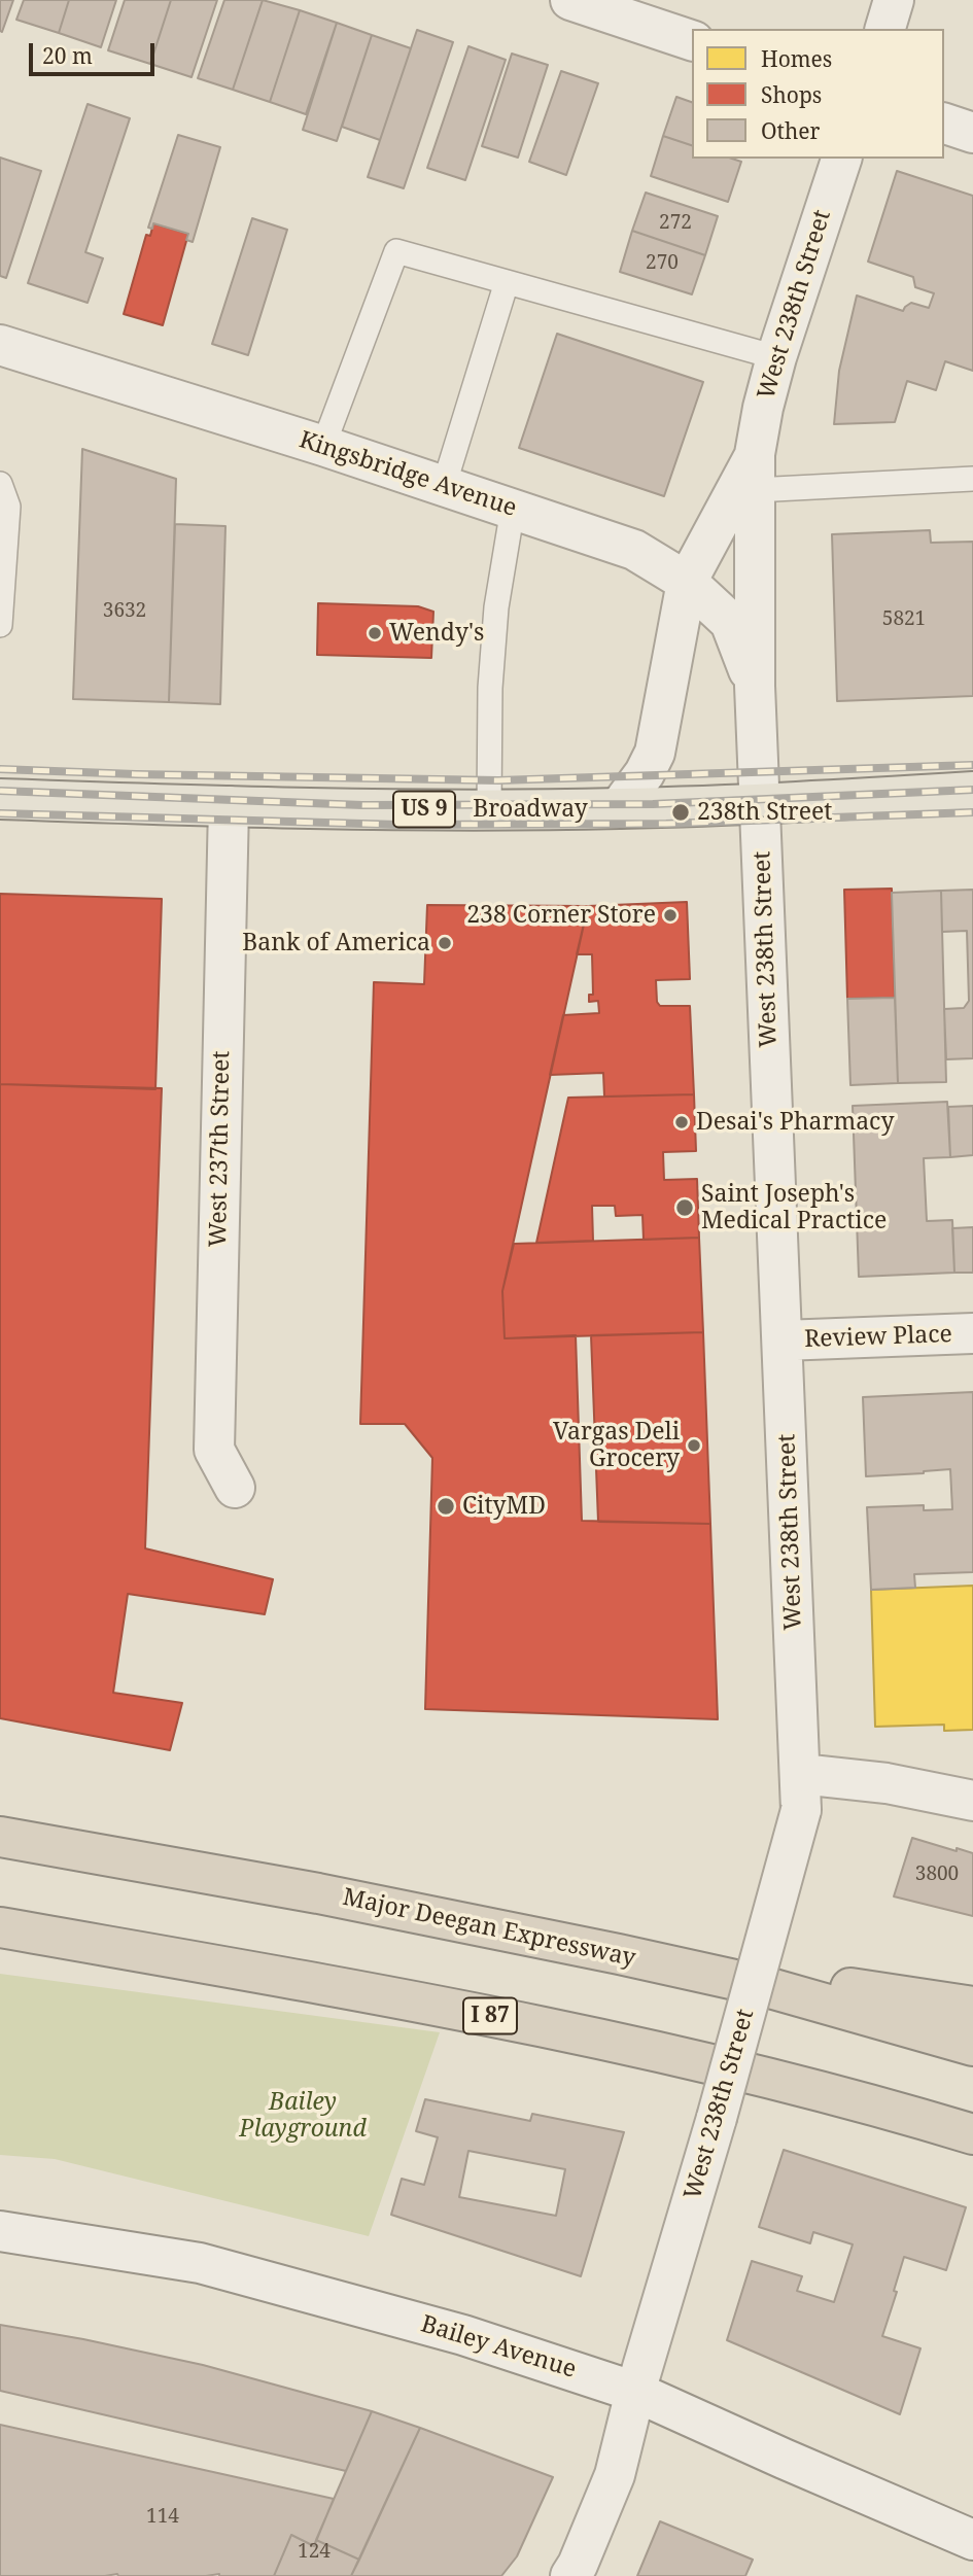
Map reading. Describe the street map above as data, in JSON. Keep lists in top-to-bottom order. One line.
{"streets":{"highway":["Major Deegan Expressway","I 87"],"main road":["US 9","Broadway"],"street":["West 238th Street","Kingsbridge Avenue","West 237th Street","Review Place","Bailey Avenue"]},"crossings":[["West 238th Street","Kingsbridge Avenue"],["West 238th Street","Broadway"],["West 238th Street","Review Place"],["West 238th Street","Bailey Avenue"],["Broadway","West 237th Street"]],"parks":["Bailey Playground"],"places":["Wendy's","238th Street","238 Corner Store","Bank of America","Desai's Pharmacy","Saint Joseph's Medical Practice","Vargas Deli Grocery","CityMD"],"house_numbers":["272","270","3632","5821","3800","114","124"],"legend":["Homes","Shops","Other"],"scale_bar":"20 m"}
